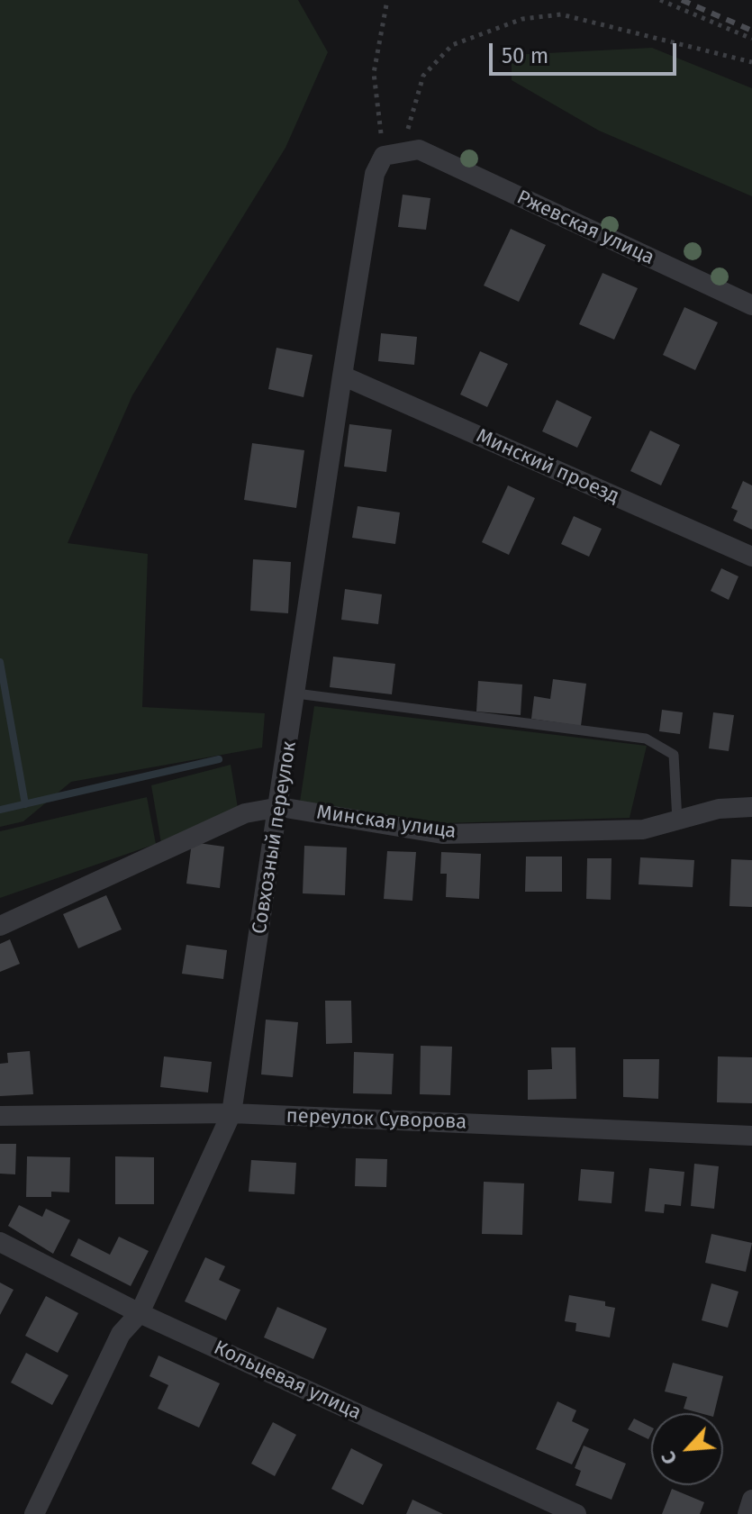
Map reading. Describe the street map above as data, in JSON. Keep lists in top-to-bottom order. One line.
{"streets":{"street":["Ржевская улица","Минский проезд","Минская улица","Совхозный переулок","переулок Суворова","Кольцевая улица"]},"crossings":[["Ржевская улица","Совхозный переулок"],["Минский проезд","Совхозный переулок"],["Минская улица","Совхозный переулок"],["Совхозный переулок","переулок Суворова"],["Совхозный переулок","Кольцевая улица"]],"scale_bar":"50 m","north":"bottom left"}
